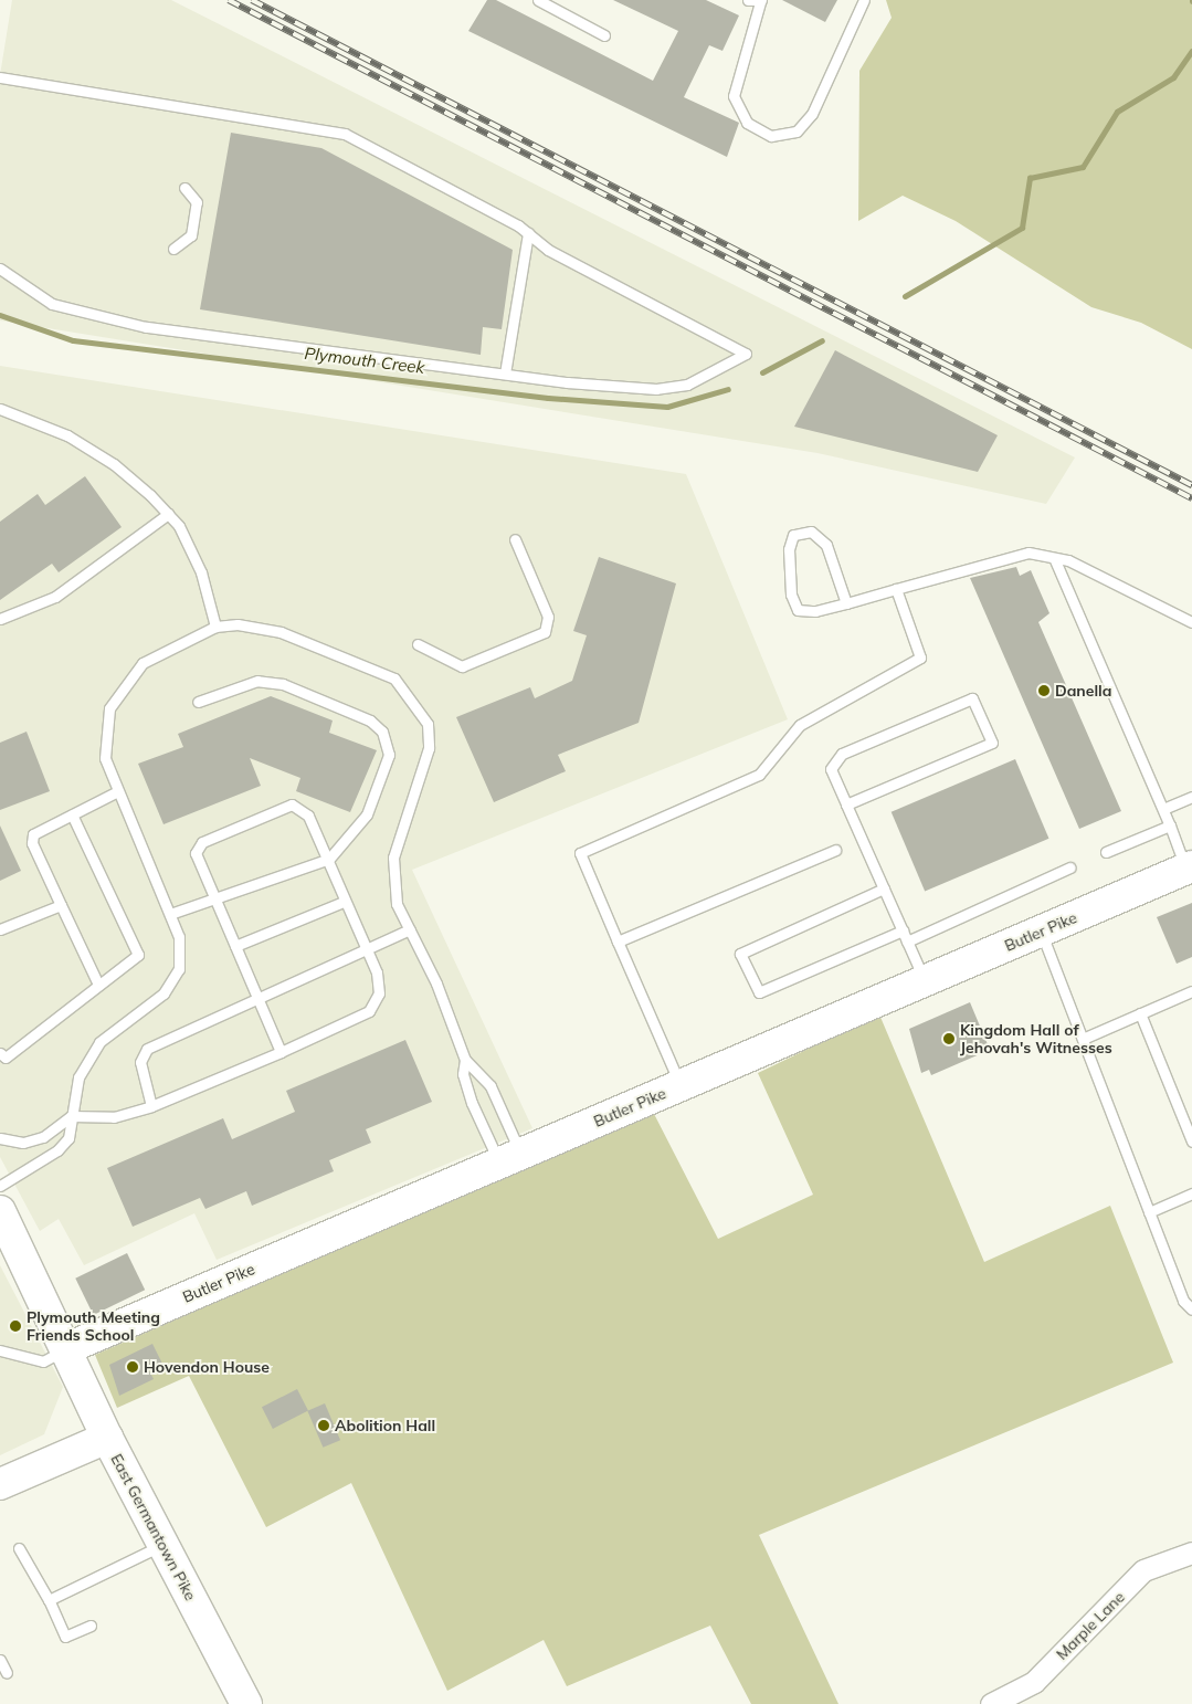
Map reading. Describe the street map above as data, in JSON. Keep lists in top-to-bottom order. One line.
{"streets":{"main road":["Butler Pike","East Germantown Pike"],"street":["Marple Lane"]},"crossings":[["Butler Pike","East Germantown Pike"]],"water":["Plymouth Creek"],"places":["Danella","Kingdom Hall of Jehovah's Witnesses","Plymouth Meeting Friends School","Hovendon House","Abolition Hall"]}
